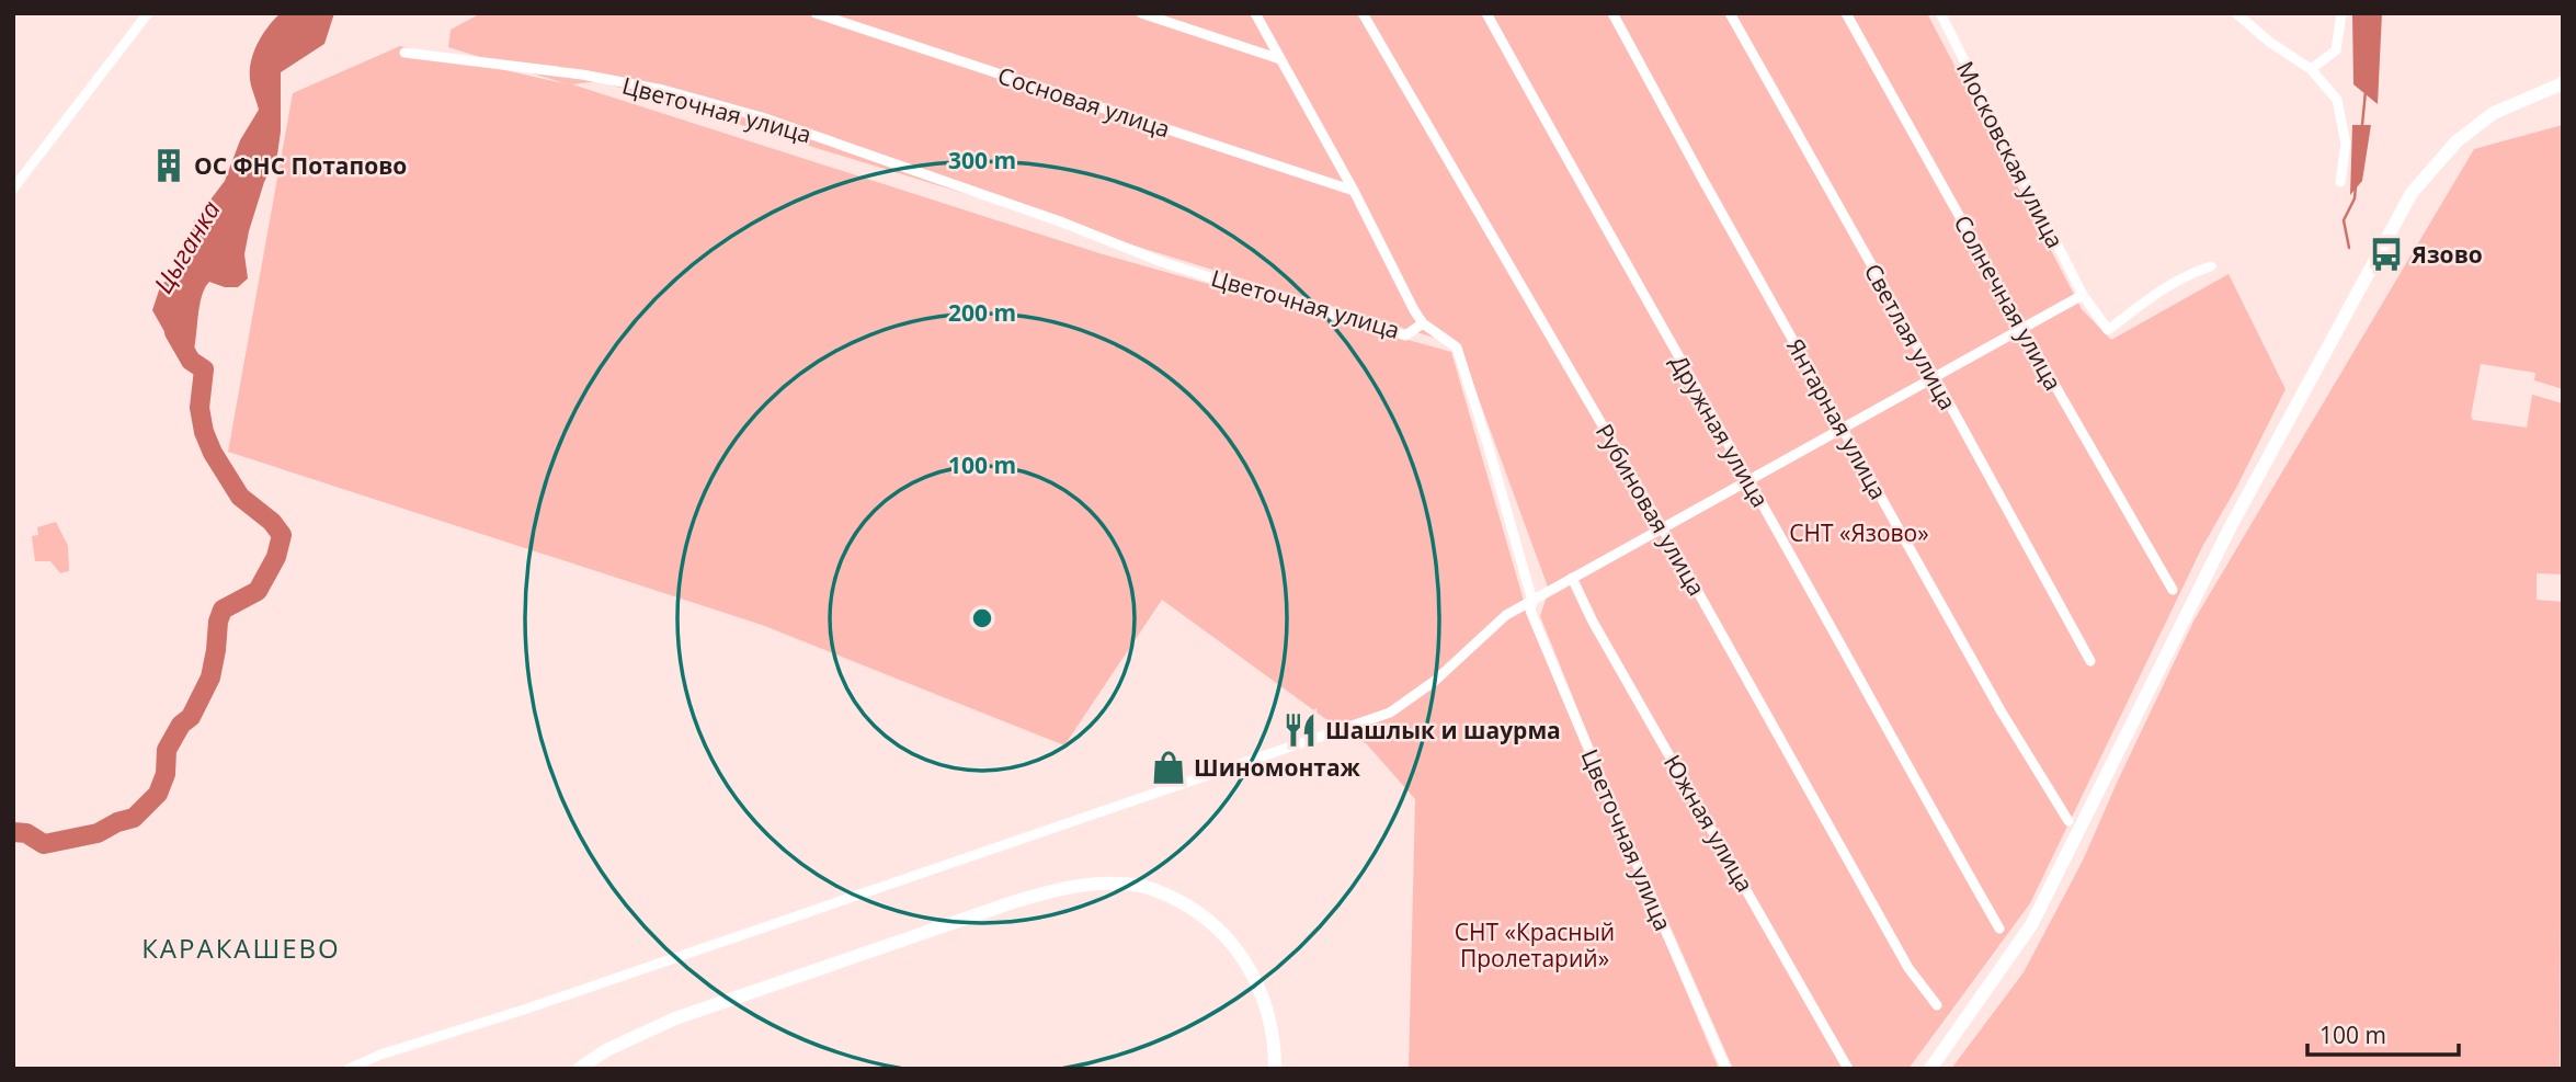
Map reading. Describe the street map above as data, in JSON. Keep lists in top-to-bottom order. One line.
{"streets":{"street":["Сосновая улица","Цветочная улица","Московская улица","Солнечная улица","Светлая улица","Янтарная улица","Дружная улица","Рубиновая улица","Южная улица"]},"districts":["КАРАКАШЕВО"],"water":["Цыганка"],"parks":["СНТ «Язово»","СНТ «Красный Пролетарий»"],"places":{"building":["ОС ФНС Потапово"],"bus stop":["Язово"],"restaurant":["Шашлык и шаурма"],"shop":["Шиномонтаж"]},"scale_bar":"100 m","rings":["300 m","200 m","100 m"]}
